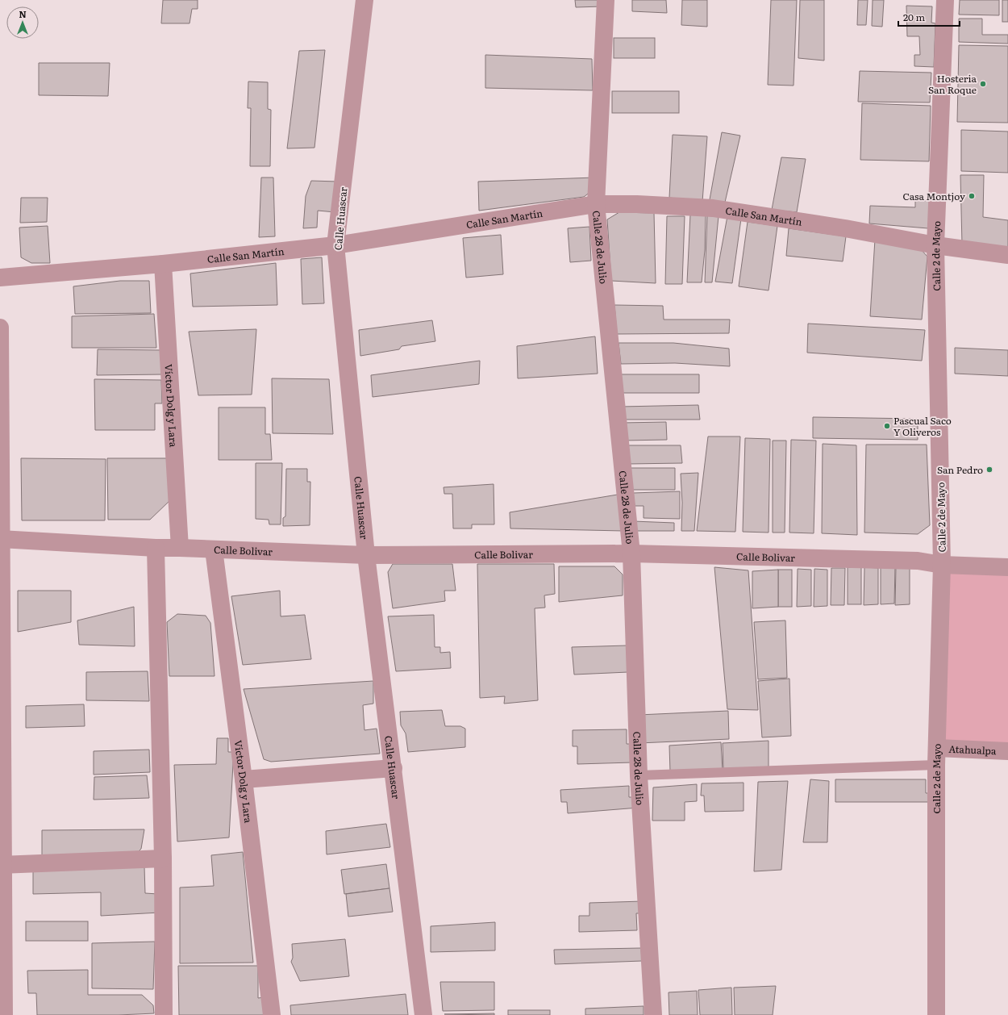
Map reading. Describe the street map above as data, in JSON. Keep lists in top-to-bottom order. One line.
{"streets":{"street":["Calle San Martín","Calle Huascar","Calle 28 de Julio","Calle 2 de Mayo","Víctor Dolg y Lara","Calle Bolivar","Atahualpa"]},"crossings":[["Calle San Martín","Calle Huascar"],["Calle San Martín","Calle 28 de Julio"],["Calle San Martín","Calle 2 de Mayo"],["Calle San Martín","Víctor Dolg y Lara"],["Calle Huascar","Calle Bolivar"],["Calle 28 de Julio","Calle Bolivar"],["Calle 2 de Mayo","Calle Bolivar"],["Calle 2 de Mayo","Atahualpa"],["Víctor Dolg y Lara","Calle Bolivar"]],"places":["Hosteria San Roque","Casa Montjoy","Pascual Saco Y Oliveros","San Pedro"],"scale_bar":"20 m","north":"top"}
